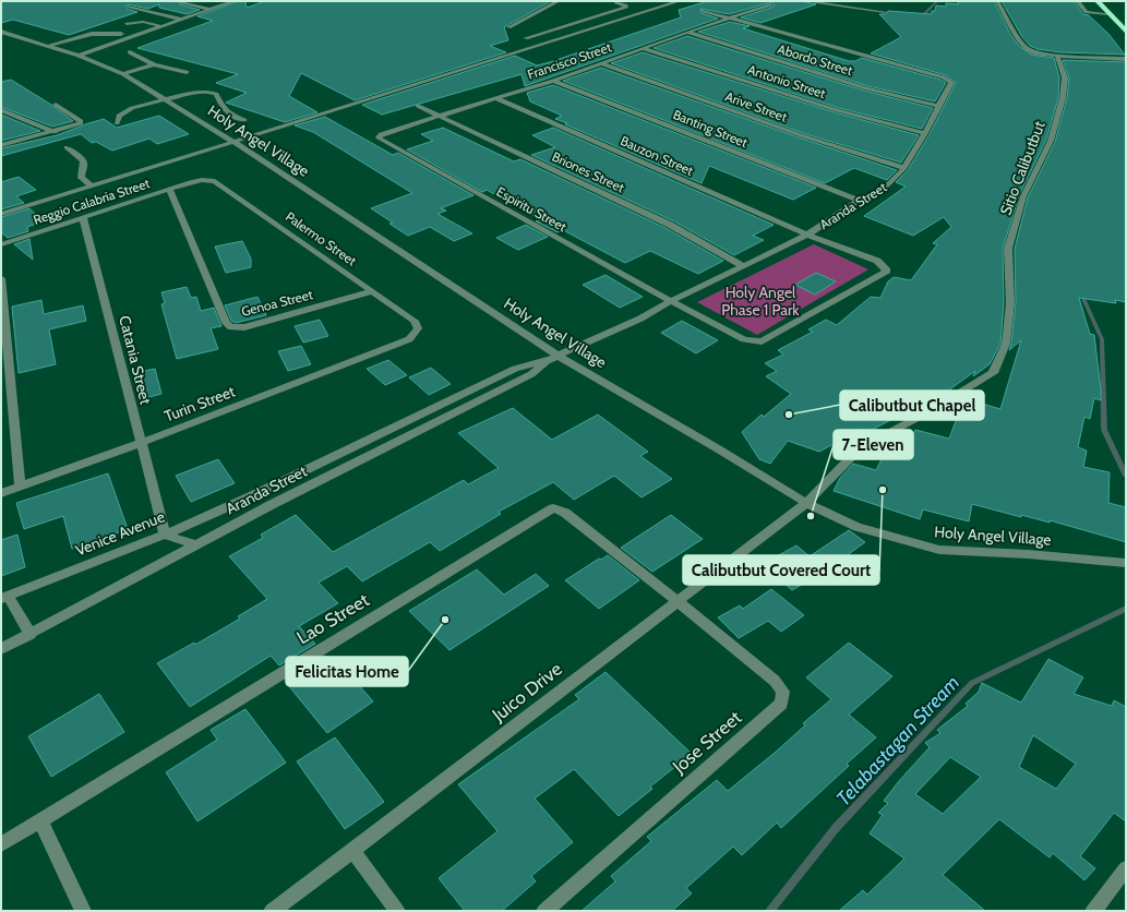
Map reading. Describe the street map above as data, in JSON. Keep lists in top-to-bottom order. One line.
{"streets":{"street":["Abordo Street","Francisco Street","Antonio Street","Arive Street","Banting Street","Holy Angel Village","Bauzon Street","Sitio Calibutbut","Briones Street","Reggio Calabria Street","Aranda Street","Espiritu Street","Palermo Street","Genoa Street","Catania Street","Turin Street","Venice Avenue","Lao Street","Juico Drive","Jose Street"]},"crossings":[["Abordo Street","Francisco Street"],["Abordo Street","Aranda Street"],["Francisco Street","Antonio Street"],["Francisco Street","Arive Street"],["Francisco Street","Banting Street"],["Francisco Street","Bauzon Street"],["Francisco Street","Briones Street"],["Francisco Street","Aranda Street"],["Francisco Street","Espiritu Street"],["Antonio Street","Aranda Street"],["Arive Street","Aranda Street"],["Banting Street","Aranda Street"],["Holy Angel Village","Sitio Calibutbut"],["Holy Angel Village","Aranda Street"],["Holy Angel Village","Juico Drive"],["Bauzon Street","Aranda Street"],["Bauzon Street","Espiritu Street"],["Sitio Calibutbut","Juico Drive"],["Briones Street","Aranda Street"],["Reggio Calabria Street","Palermo Street"],["Reggio Calabria Street","Genoa Street"],["Reggio Calabria Street","Catania Street"],["Aranda Street","Espiritu Street"],["Aranda Street","Venice Avenue"],["Palermo Street","Genoa Street"],["Palermo Street","Turin Street"],["Catania Street","Turin Street"],["Catania Street","Venice Avenue"],["Lao Street","Juico Drive"],["Lao Street","Jose Street"],["Juico Drive","Jose Street"]],"water":["Telabastagan Stream"],"parks":["Holy Angel Phase 1 Park"],"places":["Calibutbut Chapel","Calibutbut Covered Court","7-Eleven","Felicitas Home"]}
